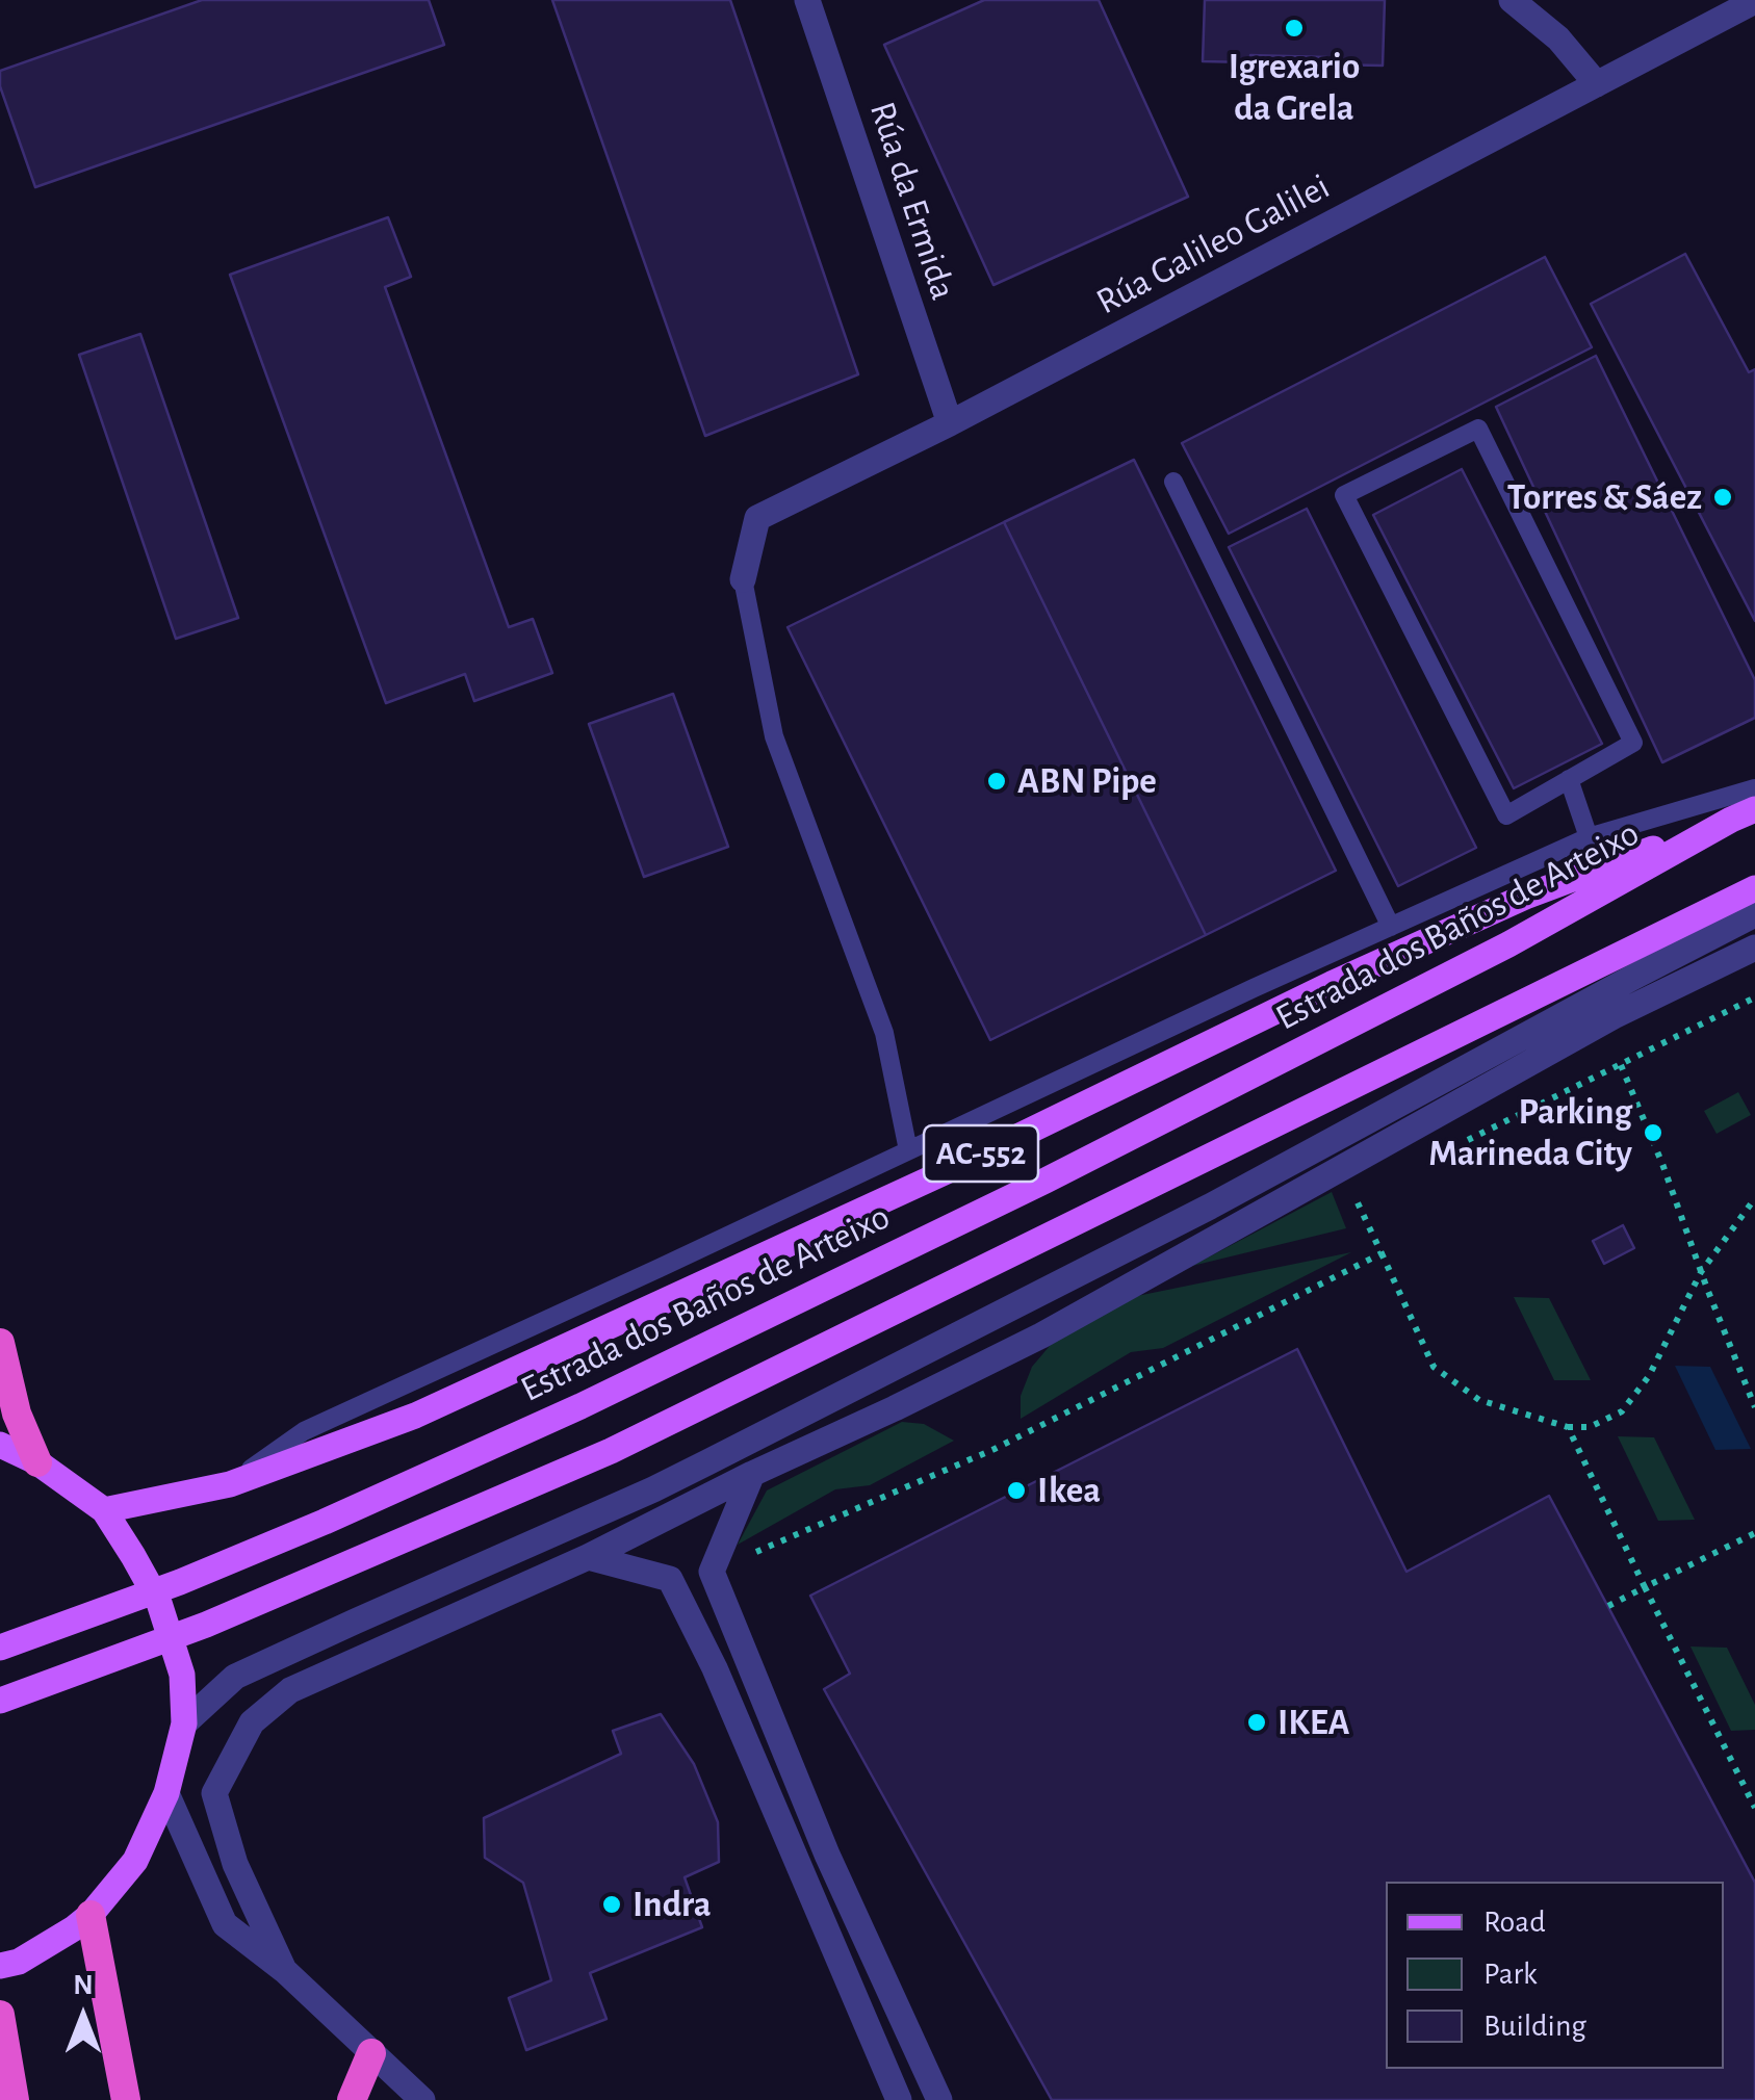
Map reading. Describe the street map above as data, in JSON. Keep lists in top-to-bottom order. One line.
{"streets":{"main road":["Estrada dos Baños de Arteixo","AC-552"],"street":["Rúa da Ermida","Rúa Galileo Galilei"]},"crossings":[["Rúa da Ermida","Rúa Galileo Galilei"],["Estrada dos Baños de Arteixo","AC-552"]],"places":["Igrexario da Grela","Torres & Sáez","ABN Pipe","Parking Marineda City","Ikea","IKEA","Indra"],"legend":["Road","Park","Building"],"north":"top"}
